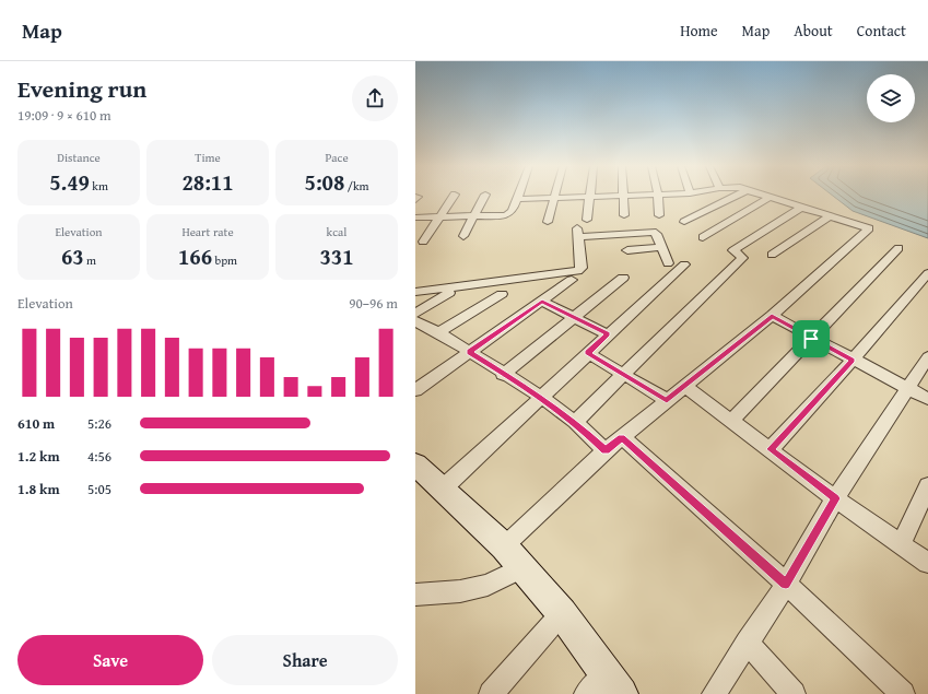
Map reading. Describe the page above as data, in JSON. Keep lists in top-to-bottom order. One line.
{"page":{"header":"Map","nav":["Home","Map","About","Contact"],"heading":["Evening run","19:09 · 9 × 610 m"],"stats":[["Distance","5.49 km"],["Time","28:11"],["Pace","5:08 /km"],["Elevation","63 m"],["Heart rate","166 bpm"],["kcal","331"]],"chart":["Elevation","90–96 m"],"list":[{"name":"610 m","note":"5:26"},{"name":"1.2 km","note":"4:56"},{"name":"1.8 km","note":"5:05"}],"buttons":["Save","Share"]}}
